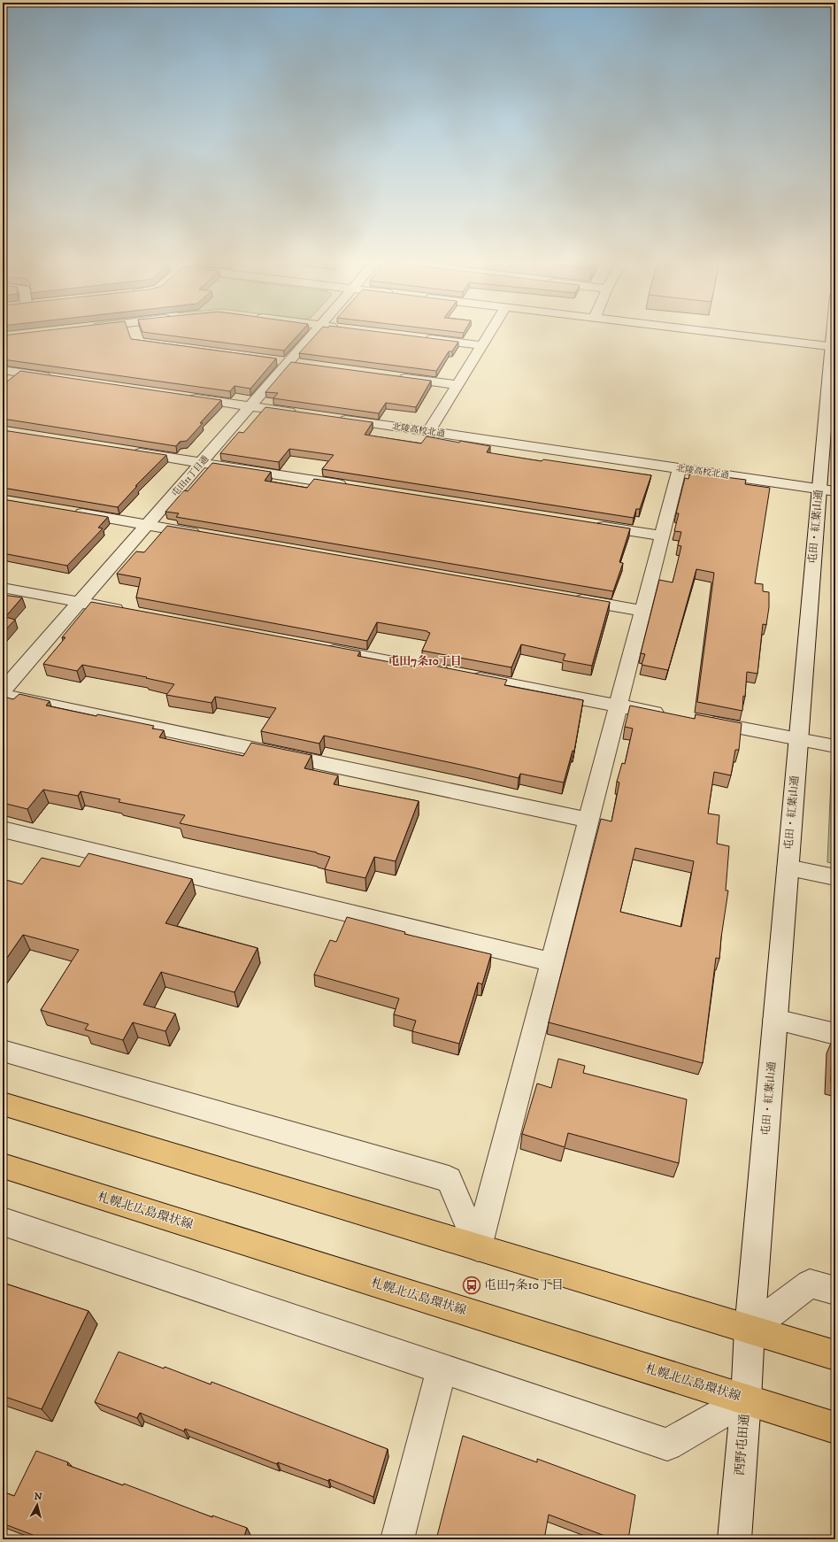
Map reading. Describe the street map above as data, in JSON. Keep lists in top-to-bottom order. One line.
{"streets":{"main road":["札幌北広島環状線"],"street":["北陵高校北通","屯田11丁目通","屯田・紅葉山通","西野屯田通"]},"crossings":[["北陵高校北通","屯田・紅葉山通"],["屯田・紅葉山通","西野屯田通"],["札幌北広島環状線","西野屯田通"]],"districts":["屯田7条10丁目"],"places":{"bus stop":["屯田7条10丁目"]},"north":"top"}
